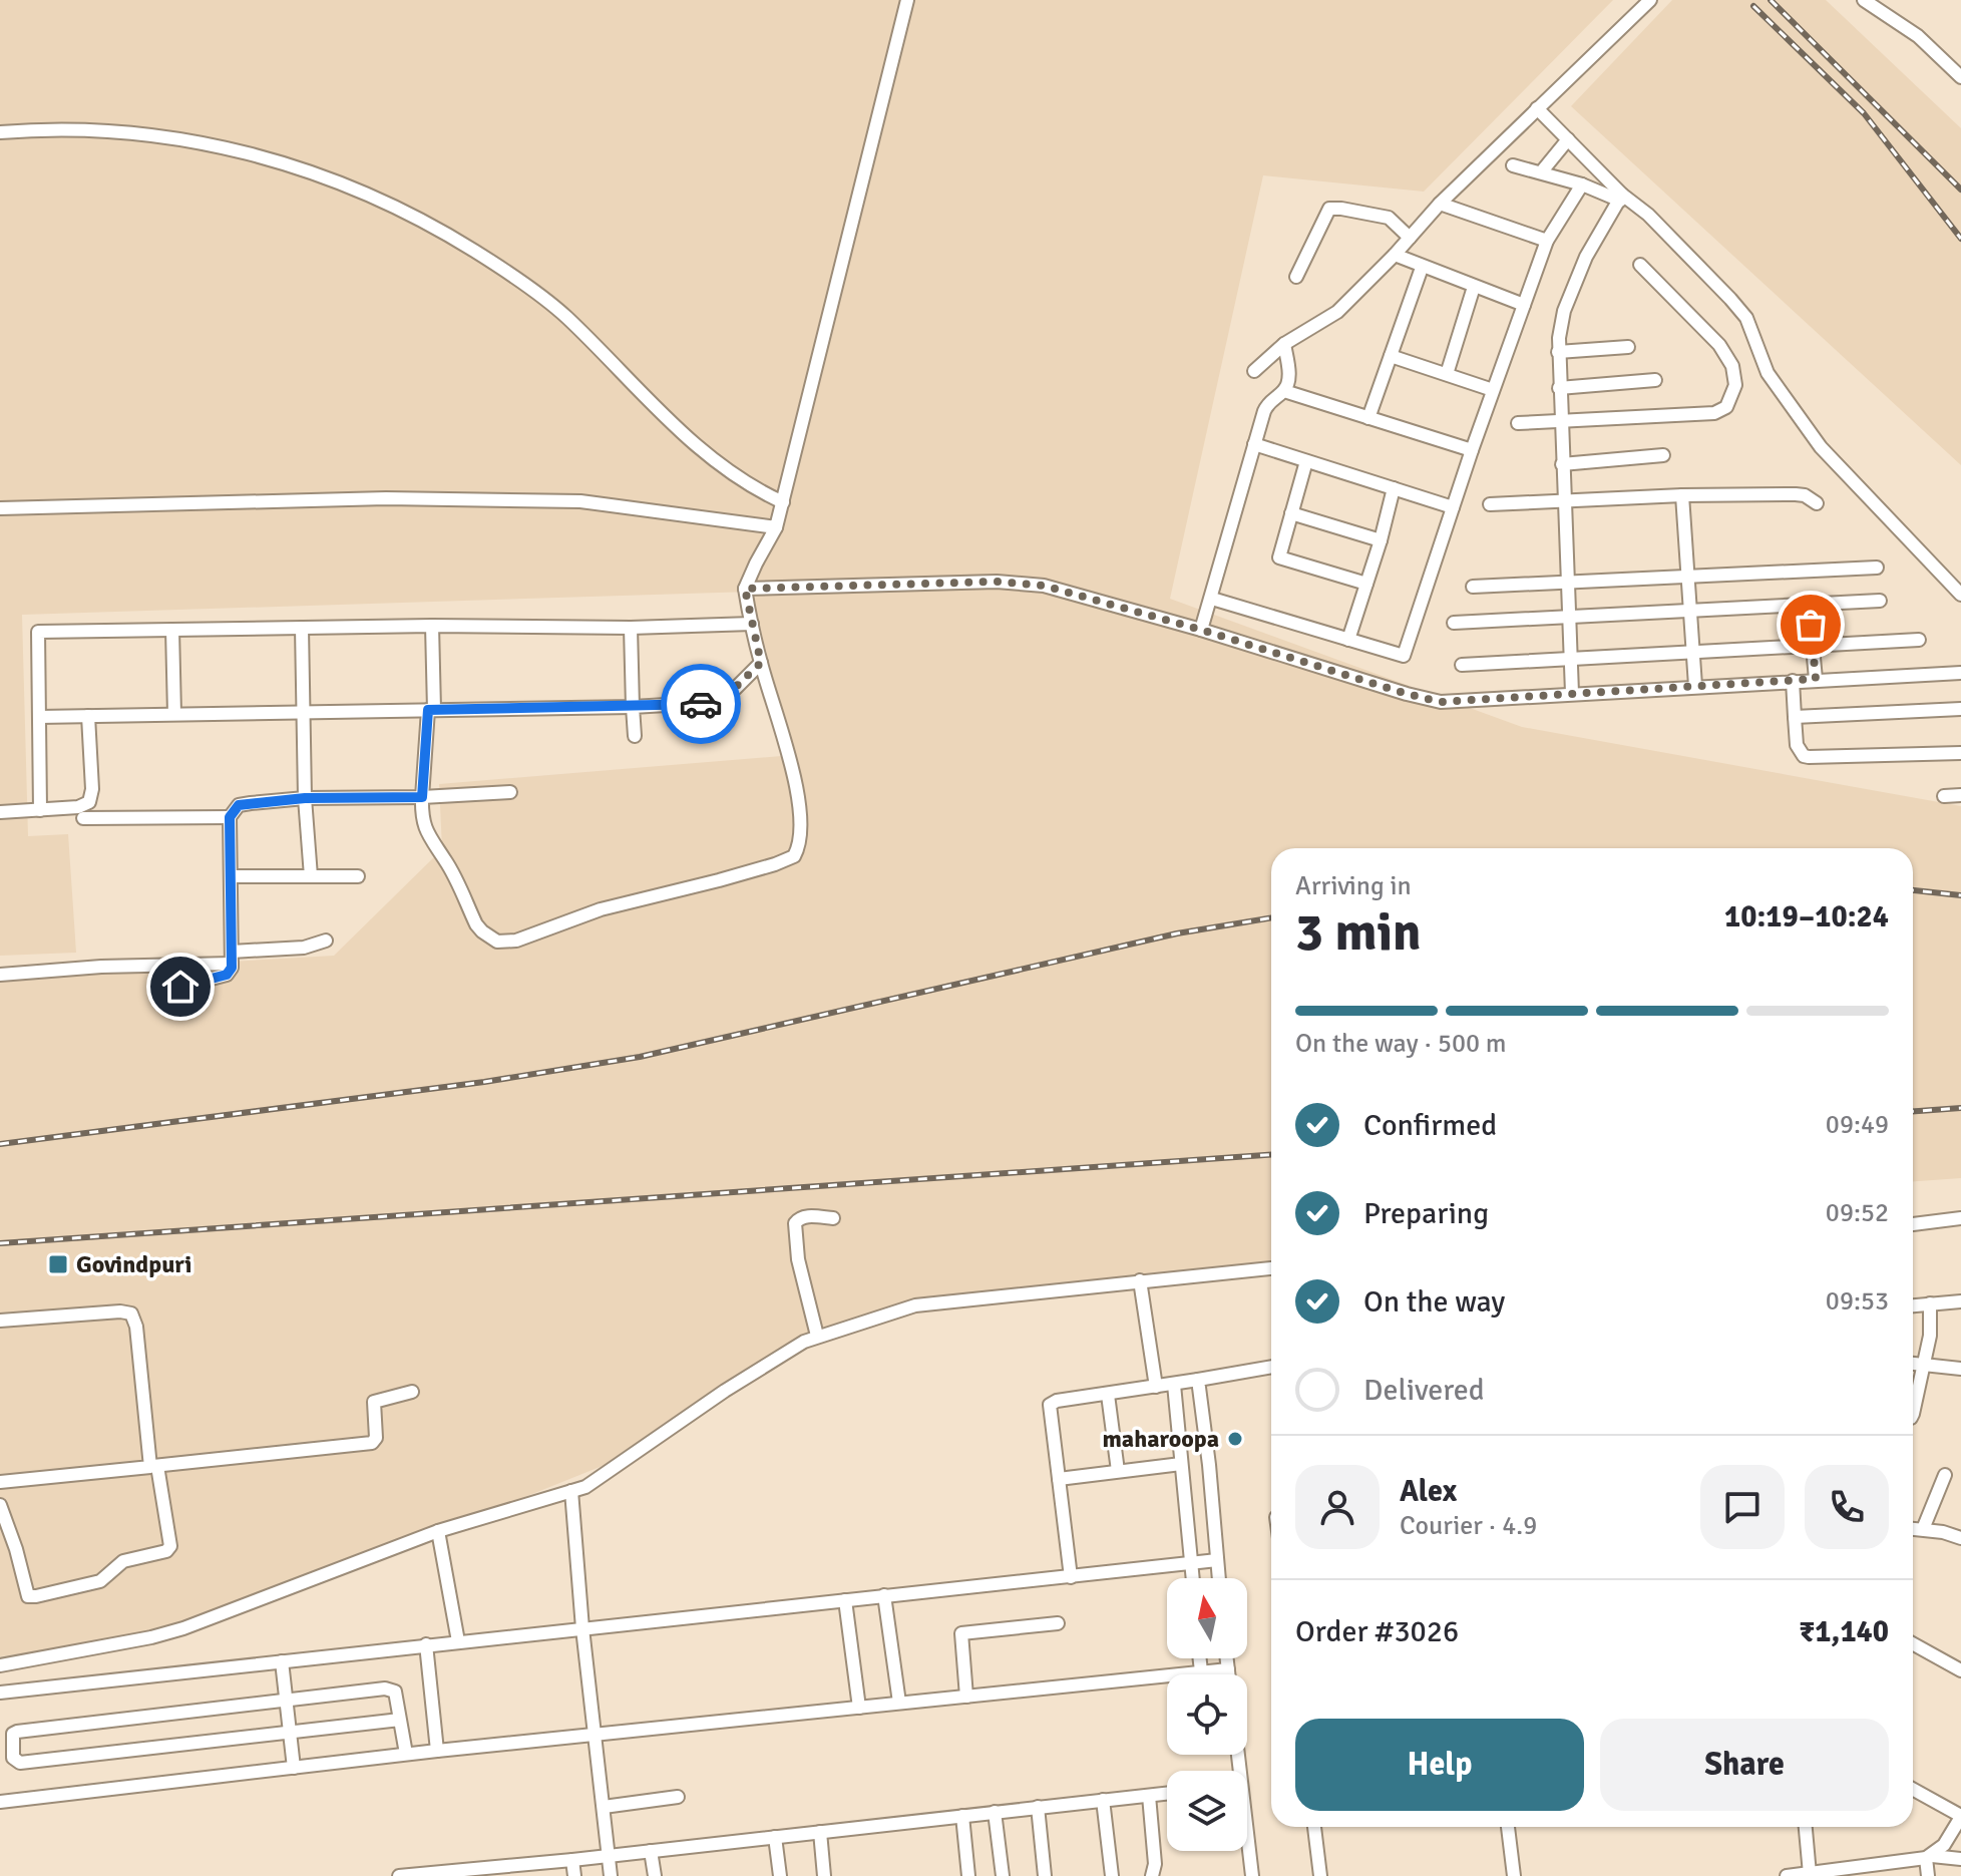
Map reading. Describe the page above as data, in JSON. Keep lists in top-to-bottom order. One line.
{"places":{"transit":["Govindpuri"],"other":["maharoopa"]},"north":"top","page":{"heading":["3 min","Arriving in","10:19–10:24"],"panel":["Alex","Courier · 4.9","Order #3026","₹1,140"],"bar":"On the way · 500 m","list":[["Confirmed","09:49"],["Preparing","09:52"],["On the way","09:53"],"Delivered"],"buttons":["Help","Share"]}}
